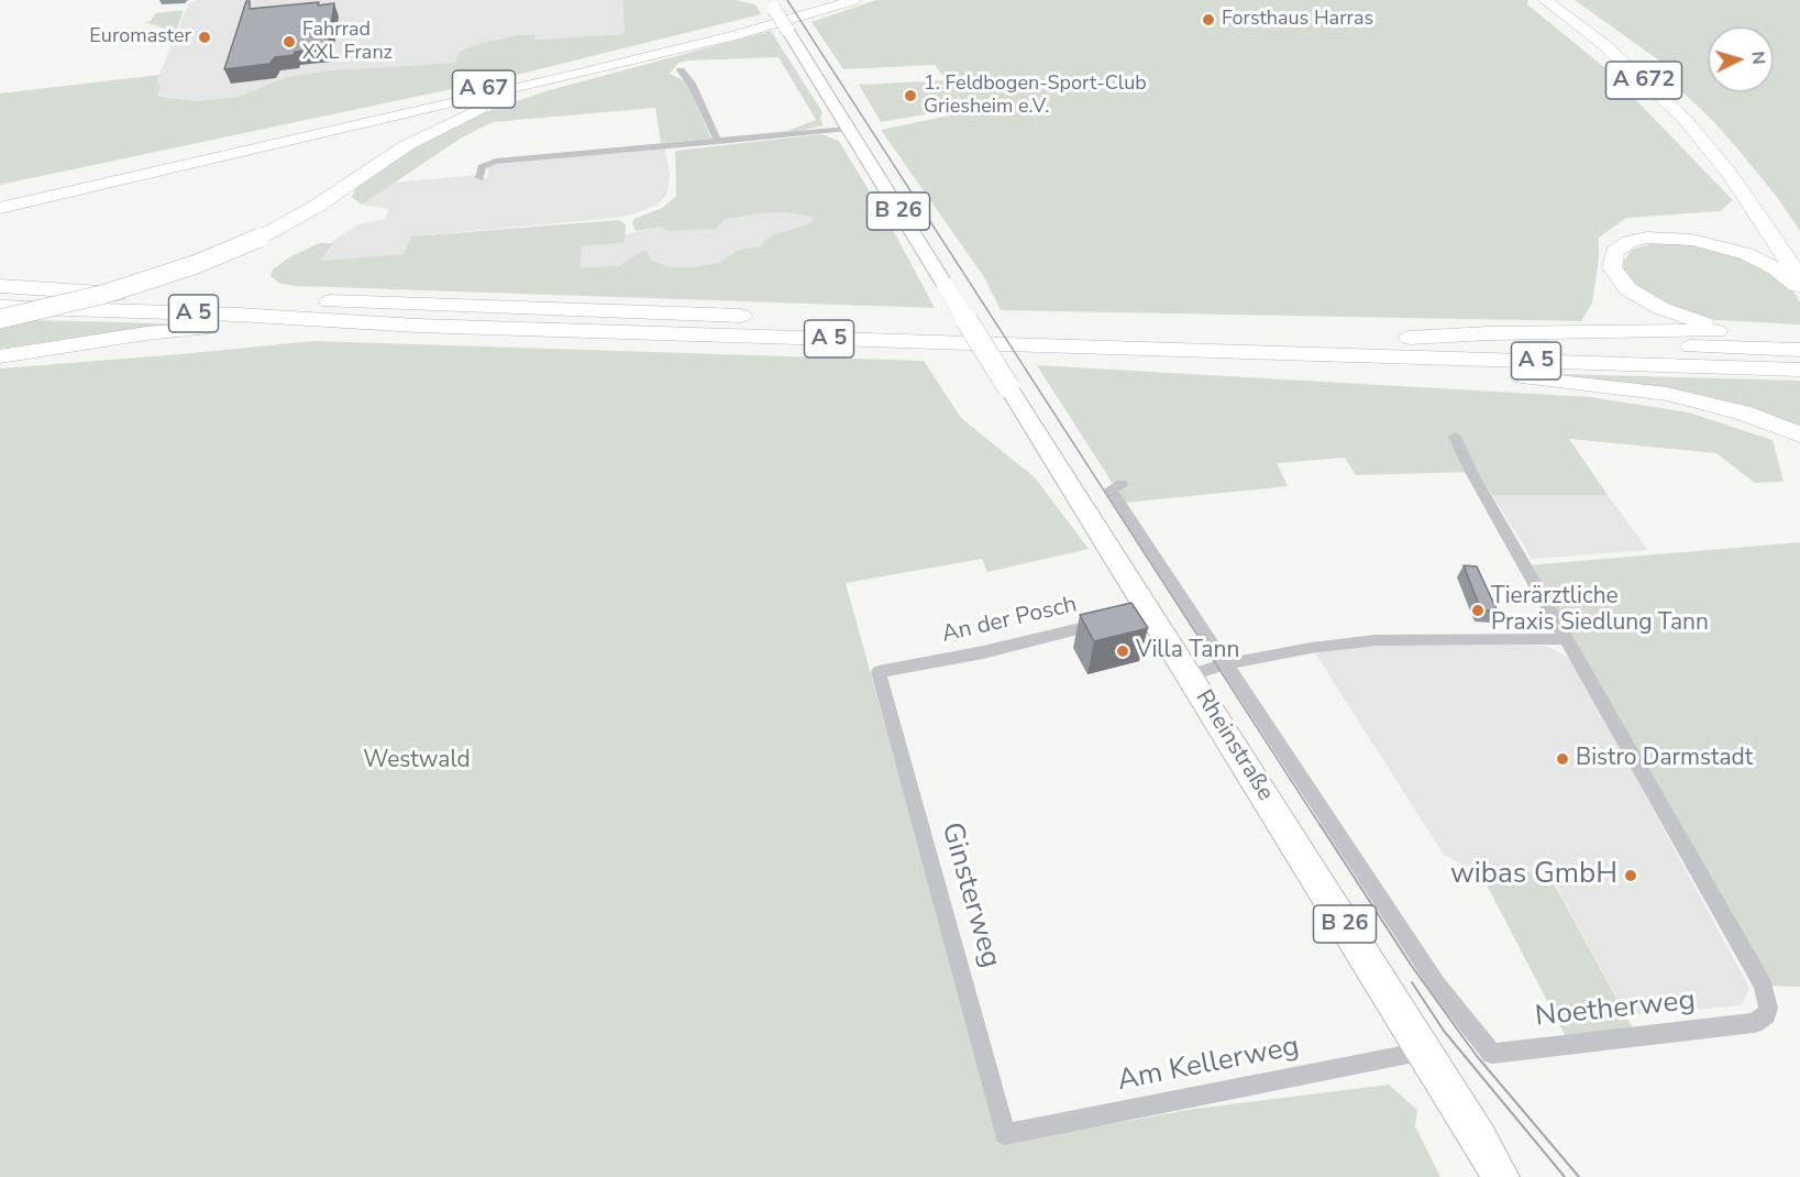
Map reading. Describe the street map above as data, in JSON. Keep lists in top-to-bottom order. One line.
{"streets":{"highway":["A 672","A 67","A 5"],"main road":["B 26","Rheinstraße"],"street":["An der Posch","Ginsterweg","Noetherweg","Am Kellerweg"]},"crossings":[["B 26","Rheinstraße"],["An der Posch","Ginsterweg"],["Rheinstraße","Noetherweg"],["Rheinstraße","Am Kellerweg"],["Ginsterweg","Am Kellerweg"]],"parks":["Westwald"],"places":["Forsthaus Harras","Euromaster","Fahrrad XXL Franz","1. Feldbogen-Sport-Club Griesheim e.V.","Tierärztliche Praxis Siedlung Tann","Villa Tann","Bistro Darmstadt","wibas GmbH"],"north":"right"}
